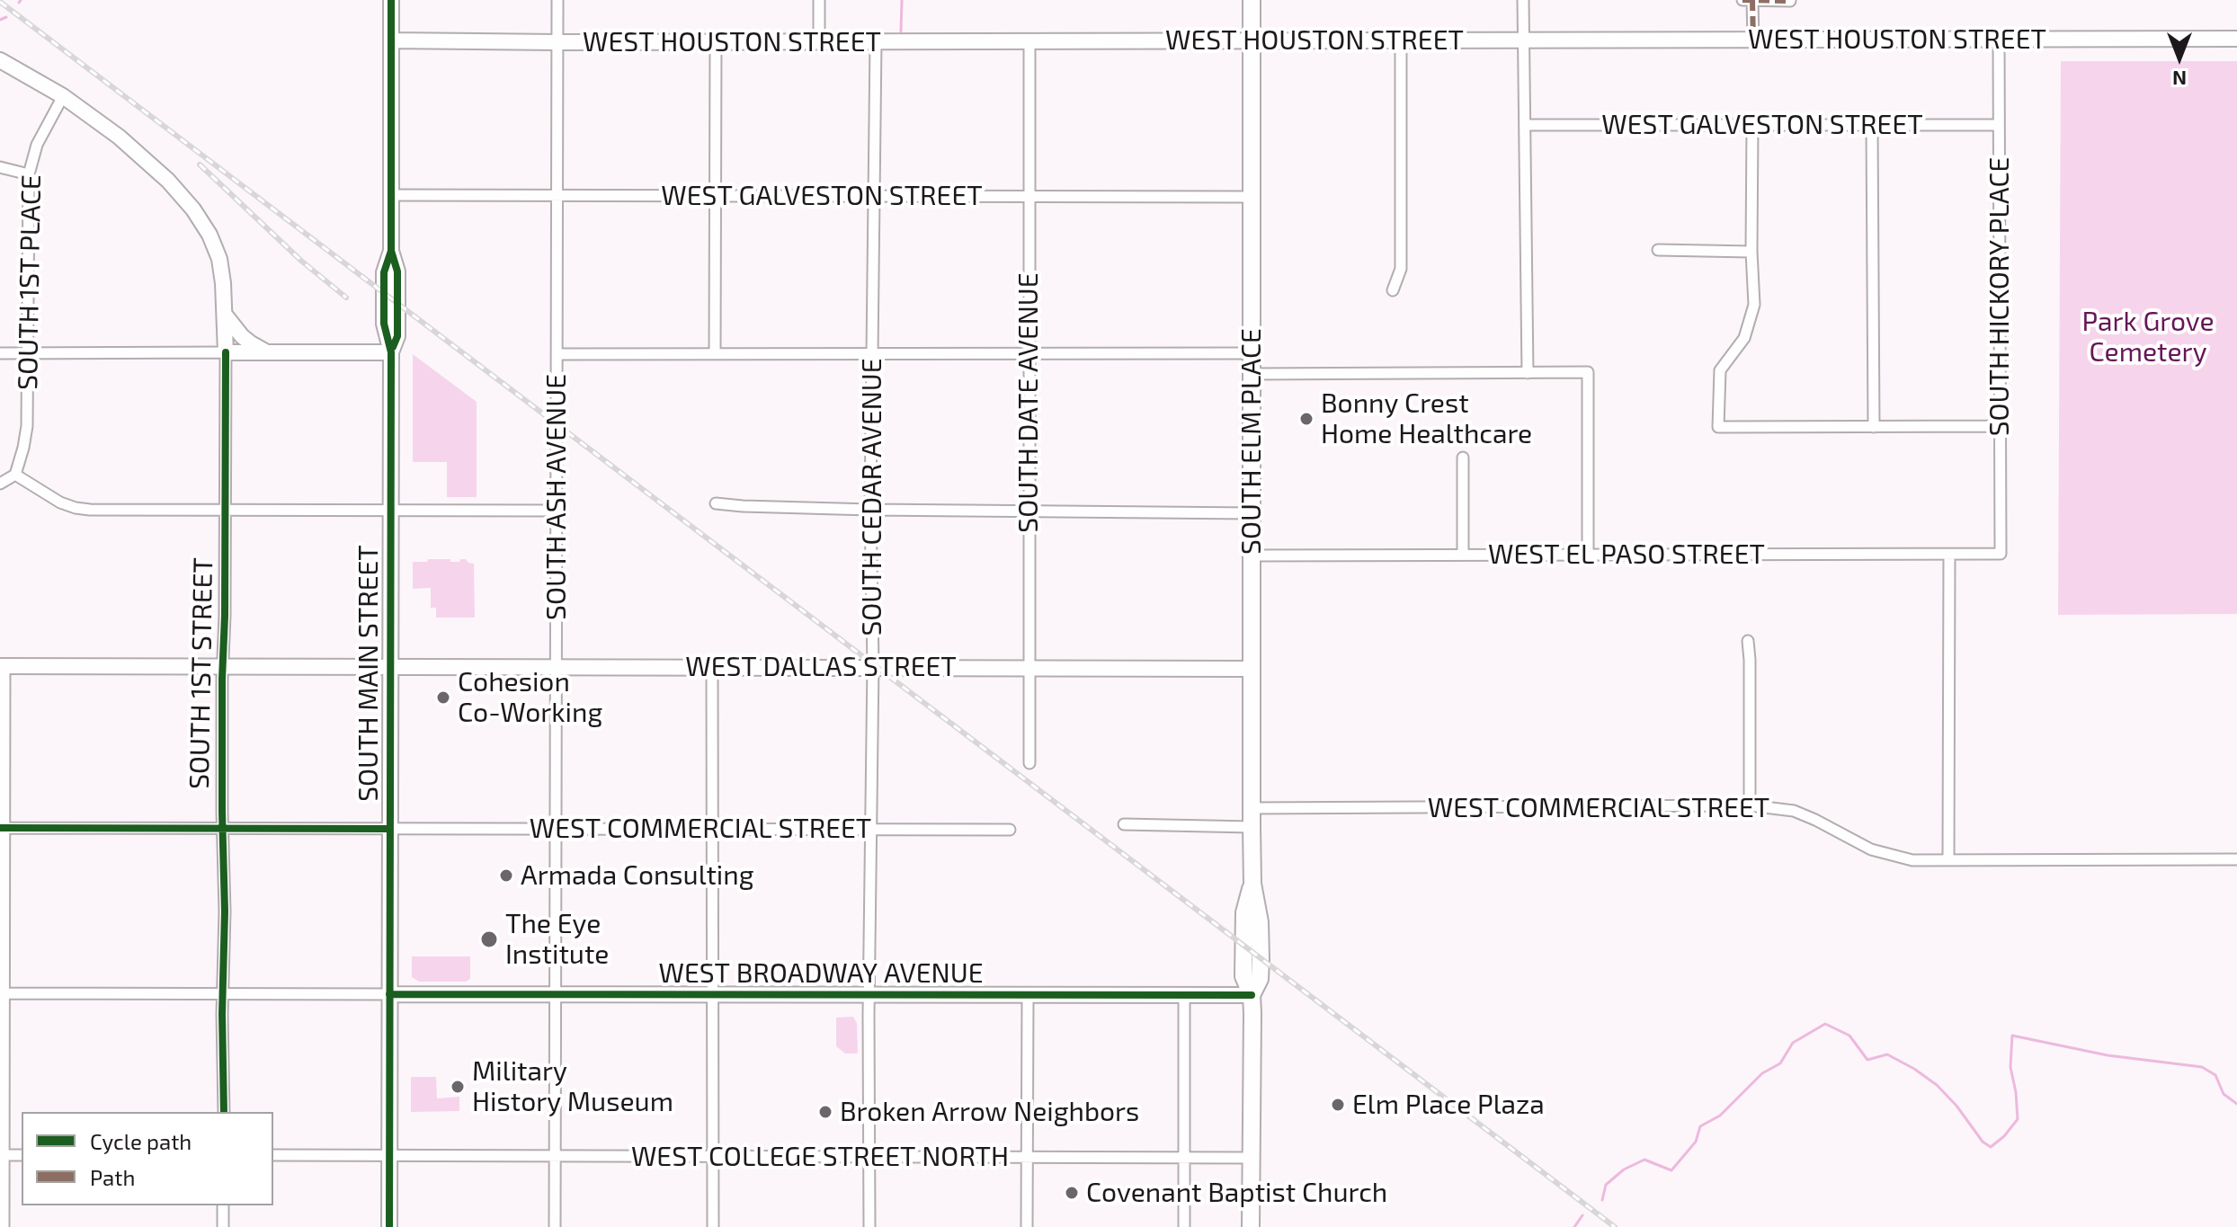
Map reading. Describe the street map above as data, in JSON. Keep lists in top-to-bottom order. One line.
{"streets":{"main road":["WEST HOUSTON STREET","SOUTH ELM PLACE","WEST DALLAS STREET","SOUTH 1ST STREET","SOUTH MAIN STREET","WEST BROADWAY AVENUE"],"street":["WEST GALVESTON STREET","SOUTH 1ST PLACE","SOUTH HICKORY PLACE","SOUTH DATE AVENUE","SOUTH ASH AVENUE","SOUTH CEDAR AVENUE","WEST EL PASO STREET","WEST COMMERCIAL STREET","WEST COLLEGE STREET NORTH"]},"crossings":[["WEST HOUSTON STREET","SOUTH HICKORY PLACE"],["WEST HOUSTON STREET","SOUTH DATE AVENUE"],["WEST HOUSTON STREET","SOUTH ELM PLACE"],["WEST HOUSTON STREET","SOUTH ASH AVENUE"],["WEST HOUSTON STREET","SOUTH CEDAR AVENUE"],["WEST HOUSTON STREET","SOUTH MAIN STREET"],["WEST GALVESTON STREET","SOUTH HICKORY PLACE"],["WEST GALVESTON STREET","SOUTH DATE AVENUE"],["WEST GALVESTON STREET","SOUTH ELM PLACE"],["WEST GALVESTON STREET","SOUTH ASH AVENUE"],["WEST GALVESTON STREET","SOUTH CEDAR AVENUE"],["WEST GALVESTON STREET","SOUTH MAIN STREET"],["SOUTH 1ST PLACE","SOUTH 1ST STREET"],["SOUTH HICKORY PLACE","WEST EL PASO STREET"],["SOUTH DATE AVENUE","WEST DALLAS STREET"],["SOUTH ELM PLACE","WEST EL PASO STREET"],["SOUTH ELM PLACE","WEST DALLAS STREET"],["SOUTH ELM PLACE","WEST COMMERCIAL STREET"],["SOUTH ELM PLACE","WEST BROADWAY AVENUE"],["SOUTH ELM PLACE","WEST COLLEGE STREET NORTH"],["SOUTH ASH AVENUE","WEST DALLAS STREET"],["SOUTH ASH AVENUE","WEST COMMERCIAL STREET"],["SOUTH ASH AVENUE","WEST BROADWAY AVENUE"],["SOUTH ASH AVENUE","WEST COLLEGE STREET NORTH"],["SOUTH CEDAR AVENUE","WEST DALLAS STREET"],["SOUTH CEDAR AVENUE","WEST COMMERCIAL STREET"],["SOUTH CEDAR AVENUE","WEST BROADWAY AVENUE"],["SOUTH CEDAR AVENUE","WEST COLLEGE STREET NORTH"],["WEST DALLAS STREET","SOUTH 1ST STREET"],["WEST DALLAS STREET","SOUTH MAIN STREET"],["SOUTH 1ST STREET","WEST COMMERCIAL STREET"],["SOUTH MAIN STREET","WEST COMMERCIAL STREET"],["SOUTH MAIN STREET","WEST BROADWAY AVENUE"],["SOUTH MAIN STREET","WEST COLLEGE STREET NORTH"]],"parks":["Park Grove Cemetery"],"places":["Bonny Crest Home Healthcare","Cohesion Co-Working","Armada Consulting","The Eye Institute","Military History Museum","Elm Place Plaza","Broken Arrow Neighbors","Covenant Baptist Church"],"legend":["Cycle path","Path"],"north":"bottom"}
